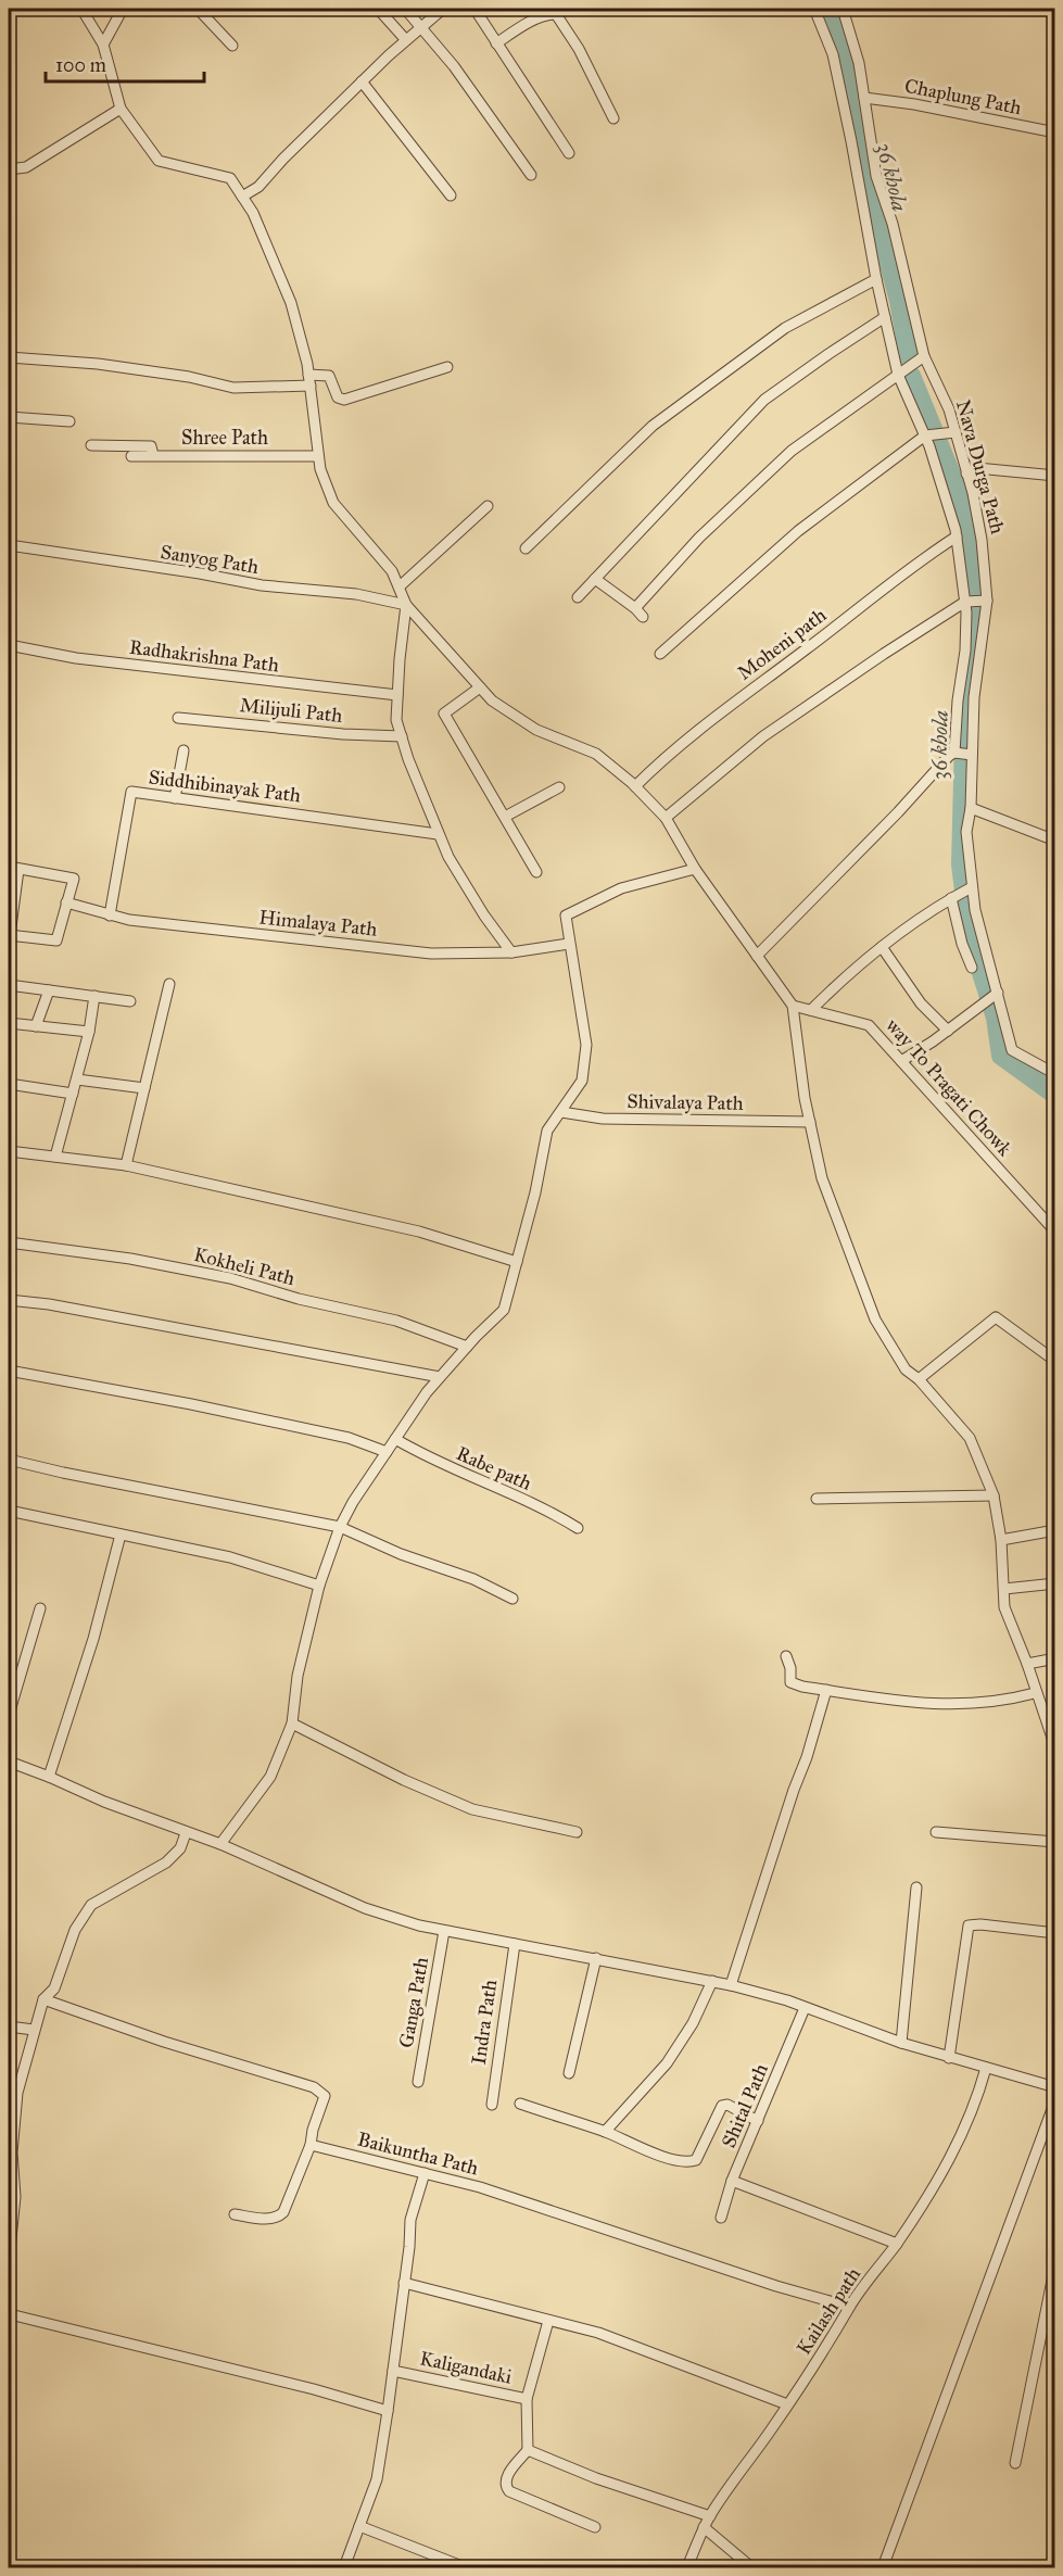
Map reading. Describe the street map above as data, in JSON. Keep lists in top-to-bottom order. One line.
{"streets":{"street":["Chaplung Path","Shree Path","Nava Durga Path","Sanyog Path","Moheni path","Radhakrishna Path","Milijuli Path","Siddhibinayak Path","Himalaya Path","way To Pragati Chowk","Shivalaya Path","Kokheli Path","Rabe path","Ganga Path","Indra Path","Shital Path","Baikuntha Path","Kailash path","Kaligandaki"]},"crossings":[["Chaplung Path","Nava Durga Path"],["Siddhibinayak Path","Himalaya Path"],["Baikuntha Path","Kailash path"]],"water":["36 khola"],"scale_bar":"100 m"}
